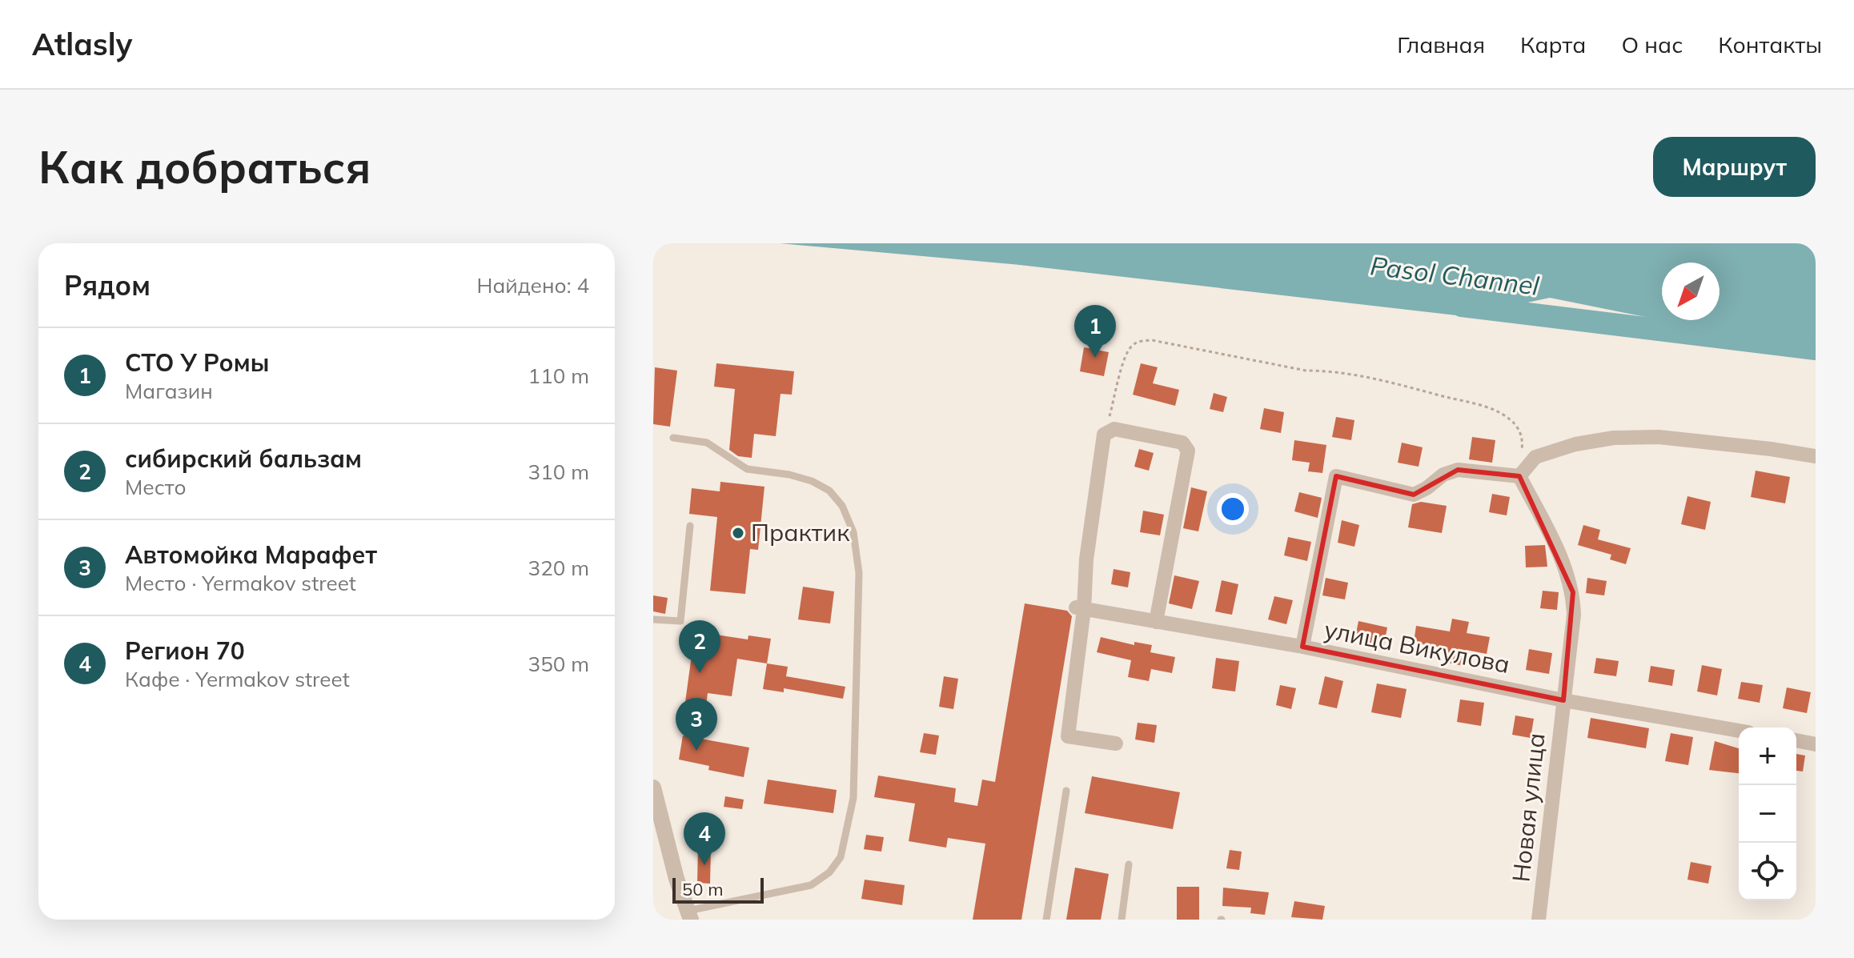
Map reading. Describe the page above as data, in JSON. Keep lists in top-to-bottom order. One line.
{"streets":{"street":["улица Викулова","Новая улица"]},"crossings":[["улица Викулова","Новая улица"]],"water":["Pasol Channel"],"places":["Практик"],"scale_bar":"50 m","north":"bottom left","page":{"header":"Atlasly","nav":["Главная","Карта","О нас","Контакты"],"buttons":"Маршрут","title":"Как добраться","heading":["Рядом","Найдено: 4"],"pins":["1","2","3","4"],"list":[{"mark":"1","name":"СТО У Ромы","note":"Магазин","value":"110 m"},{"mark":"2","name":"сибирский бальзам","note":"Место","value":"310 m"},{"mark":"3","name":"Автомойка Марафет","note":"Место · Yermakov street","value":"320 m"},{"mark":"4","name":"Регион 70","note":"Кафе · Yermakov street","value":"350 m"}],"map_buttons":["+","−"],"scale":"50 m"}}
